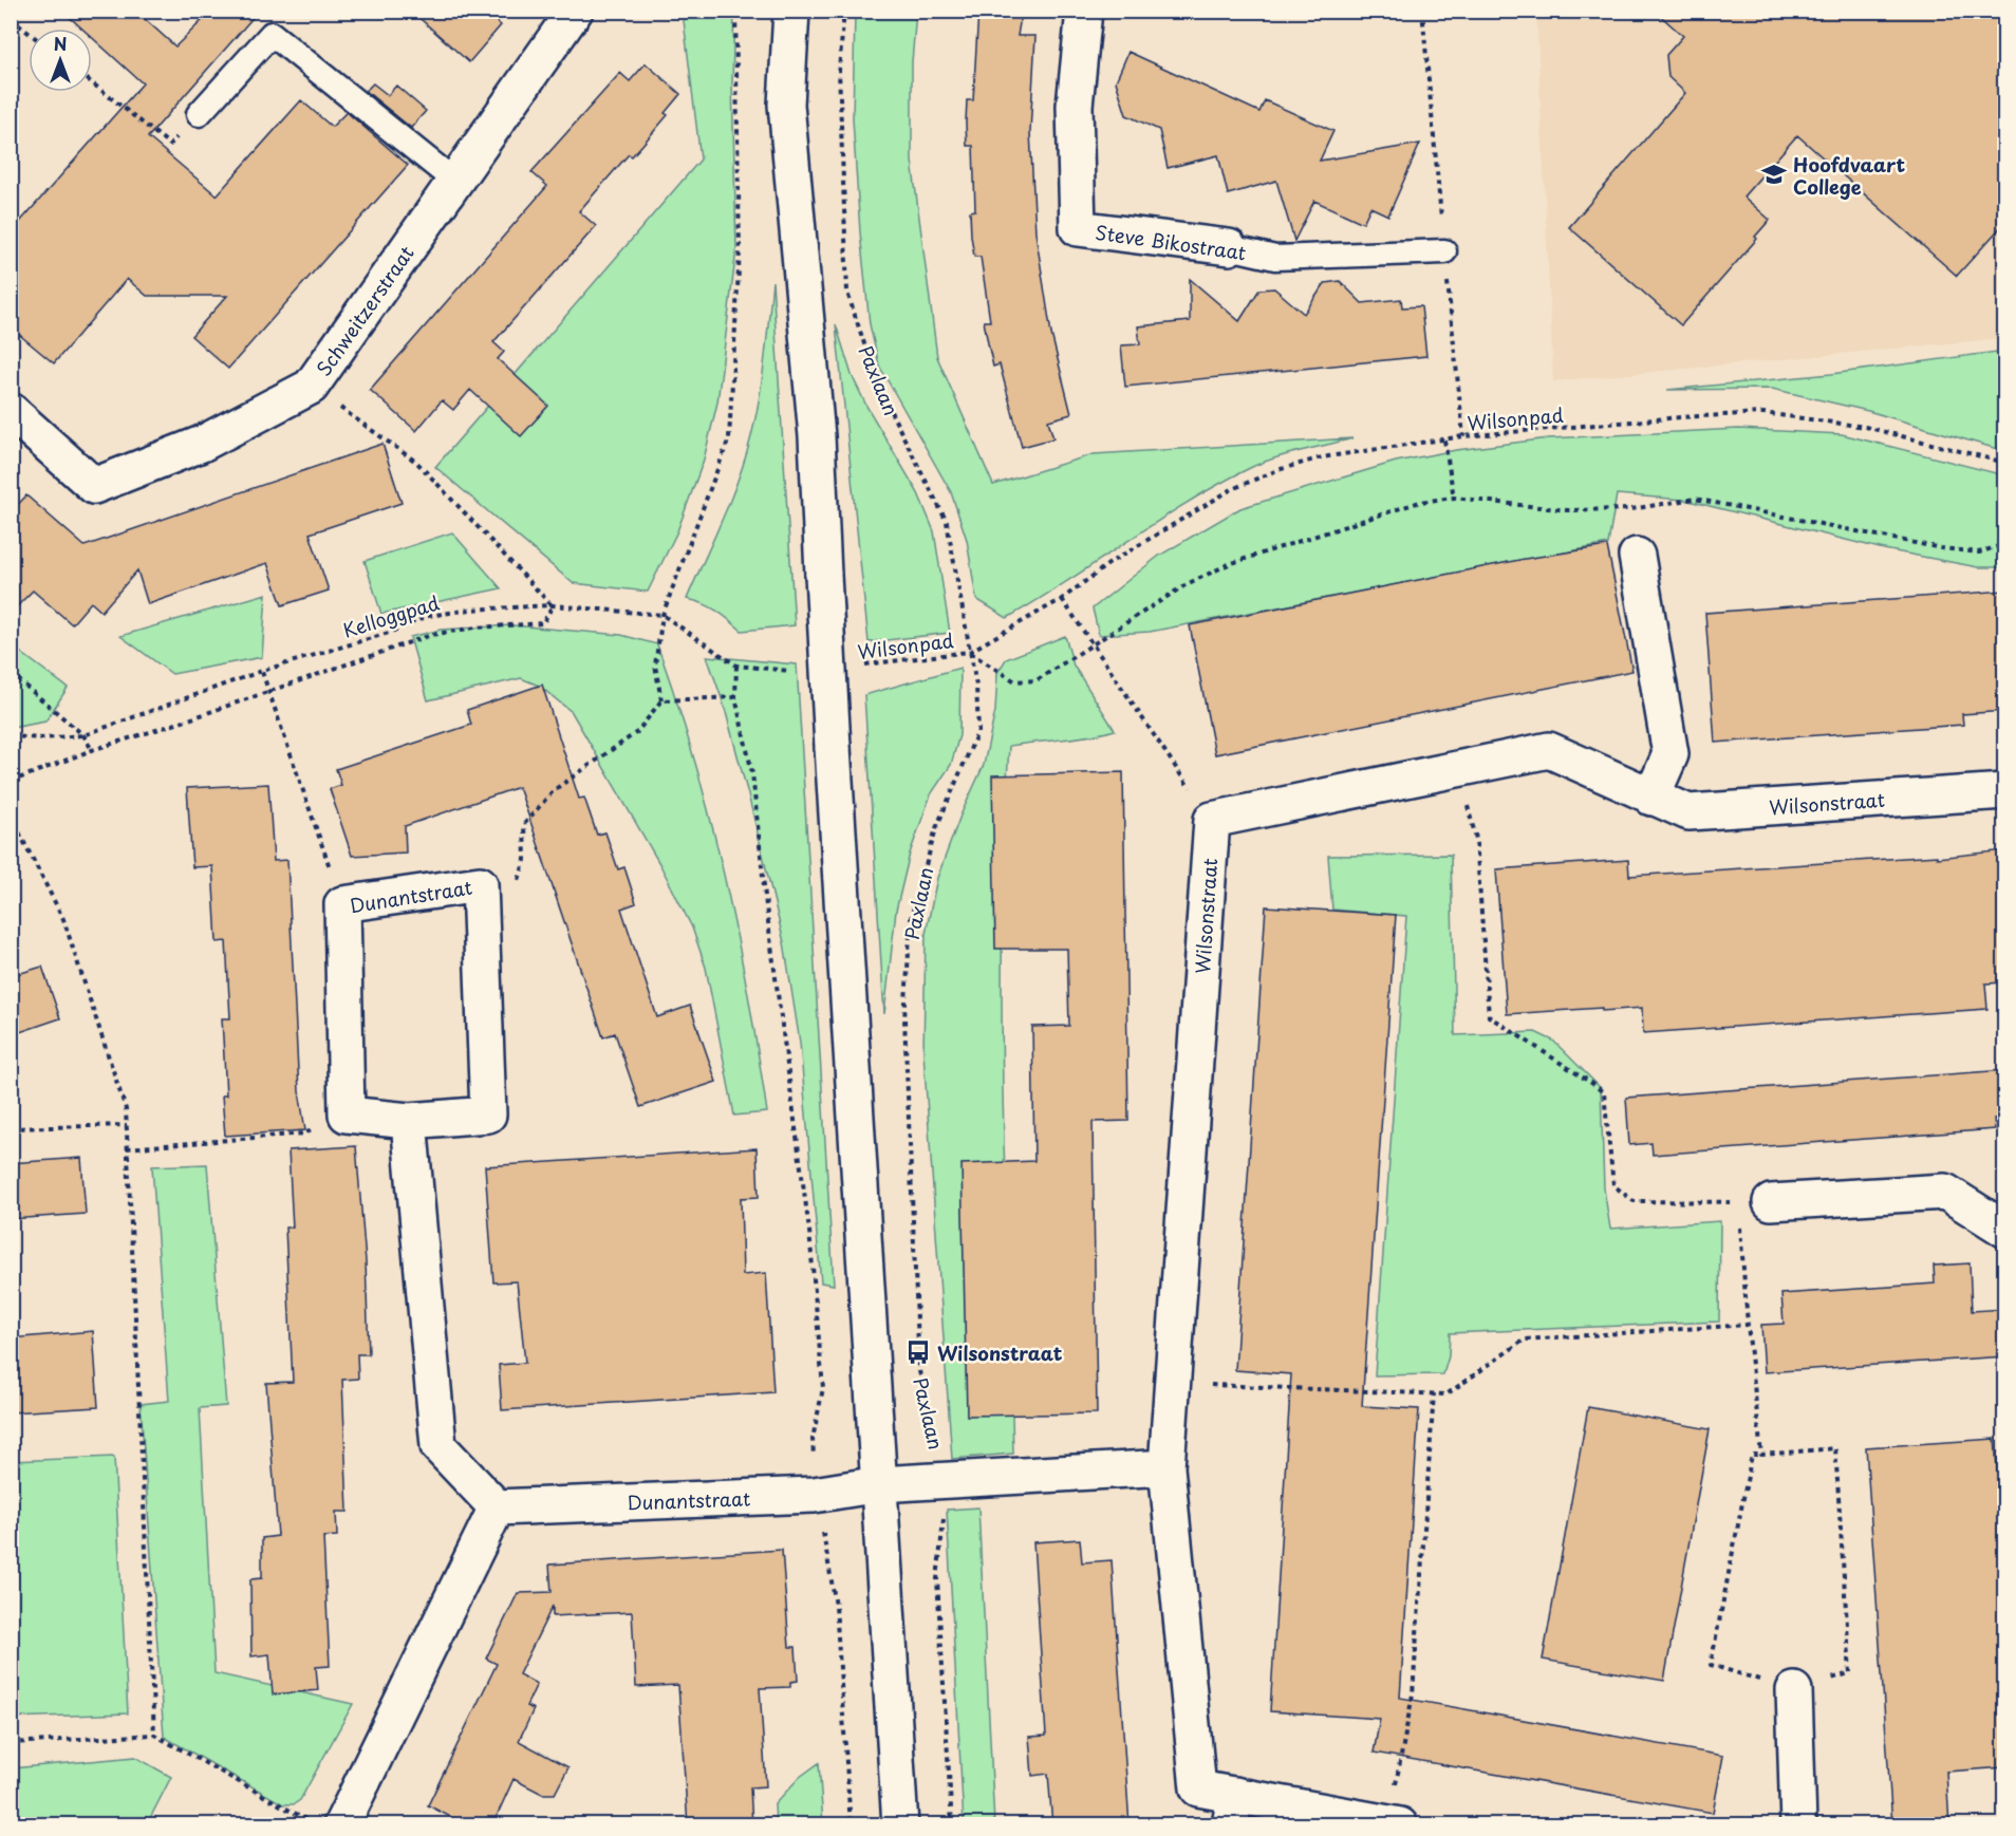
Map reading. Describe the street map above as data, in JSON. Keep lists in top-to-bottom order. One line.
{"streets":{"street":["Steve Bikostraat","Schweitzerstraat","Wilsonstraat","Dunantstraat"],"path":["Paxlaan","Wilsonpad","Kelloggpad"]},"crossings":[["Paxlaan","Wilsonpad"]],"places":{"school or university":["Hoofdvaart College"],"bus stop":["Wilsonstraat"]},"north":"top"}
